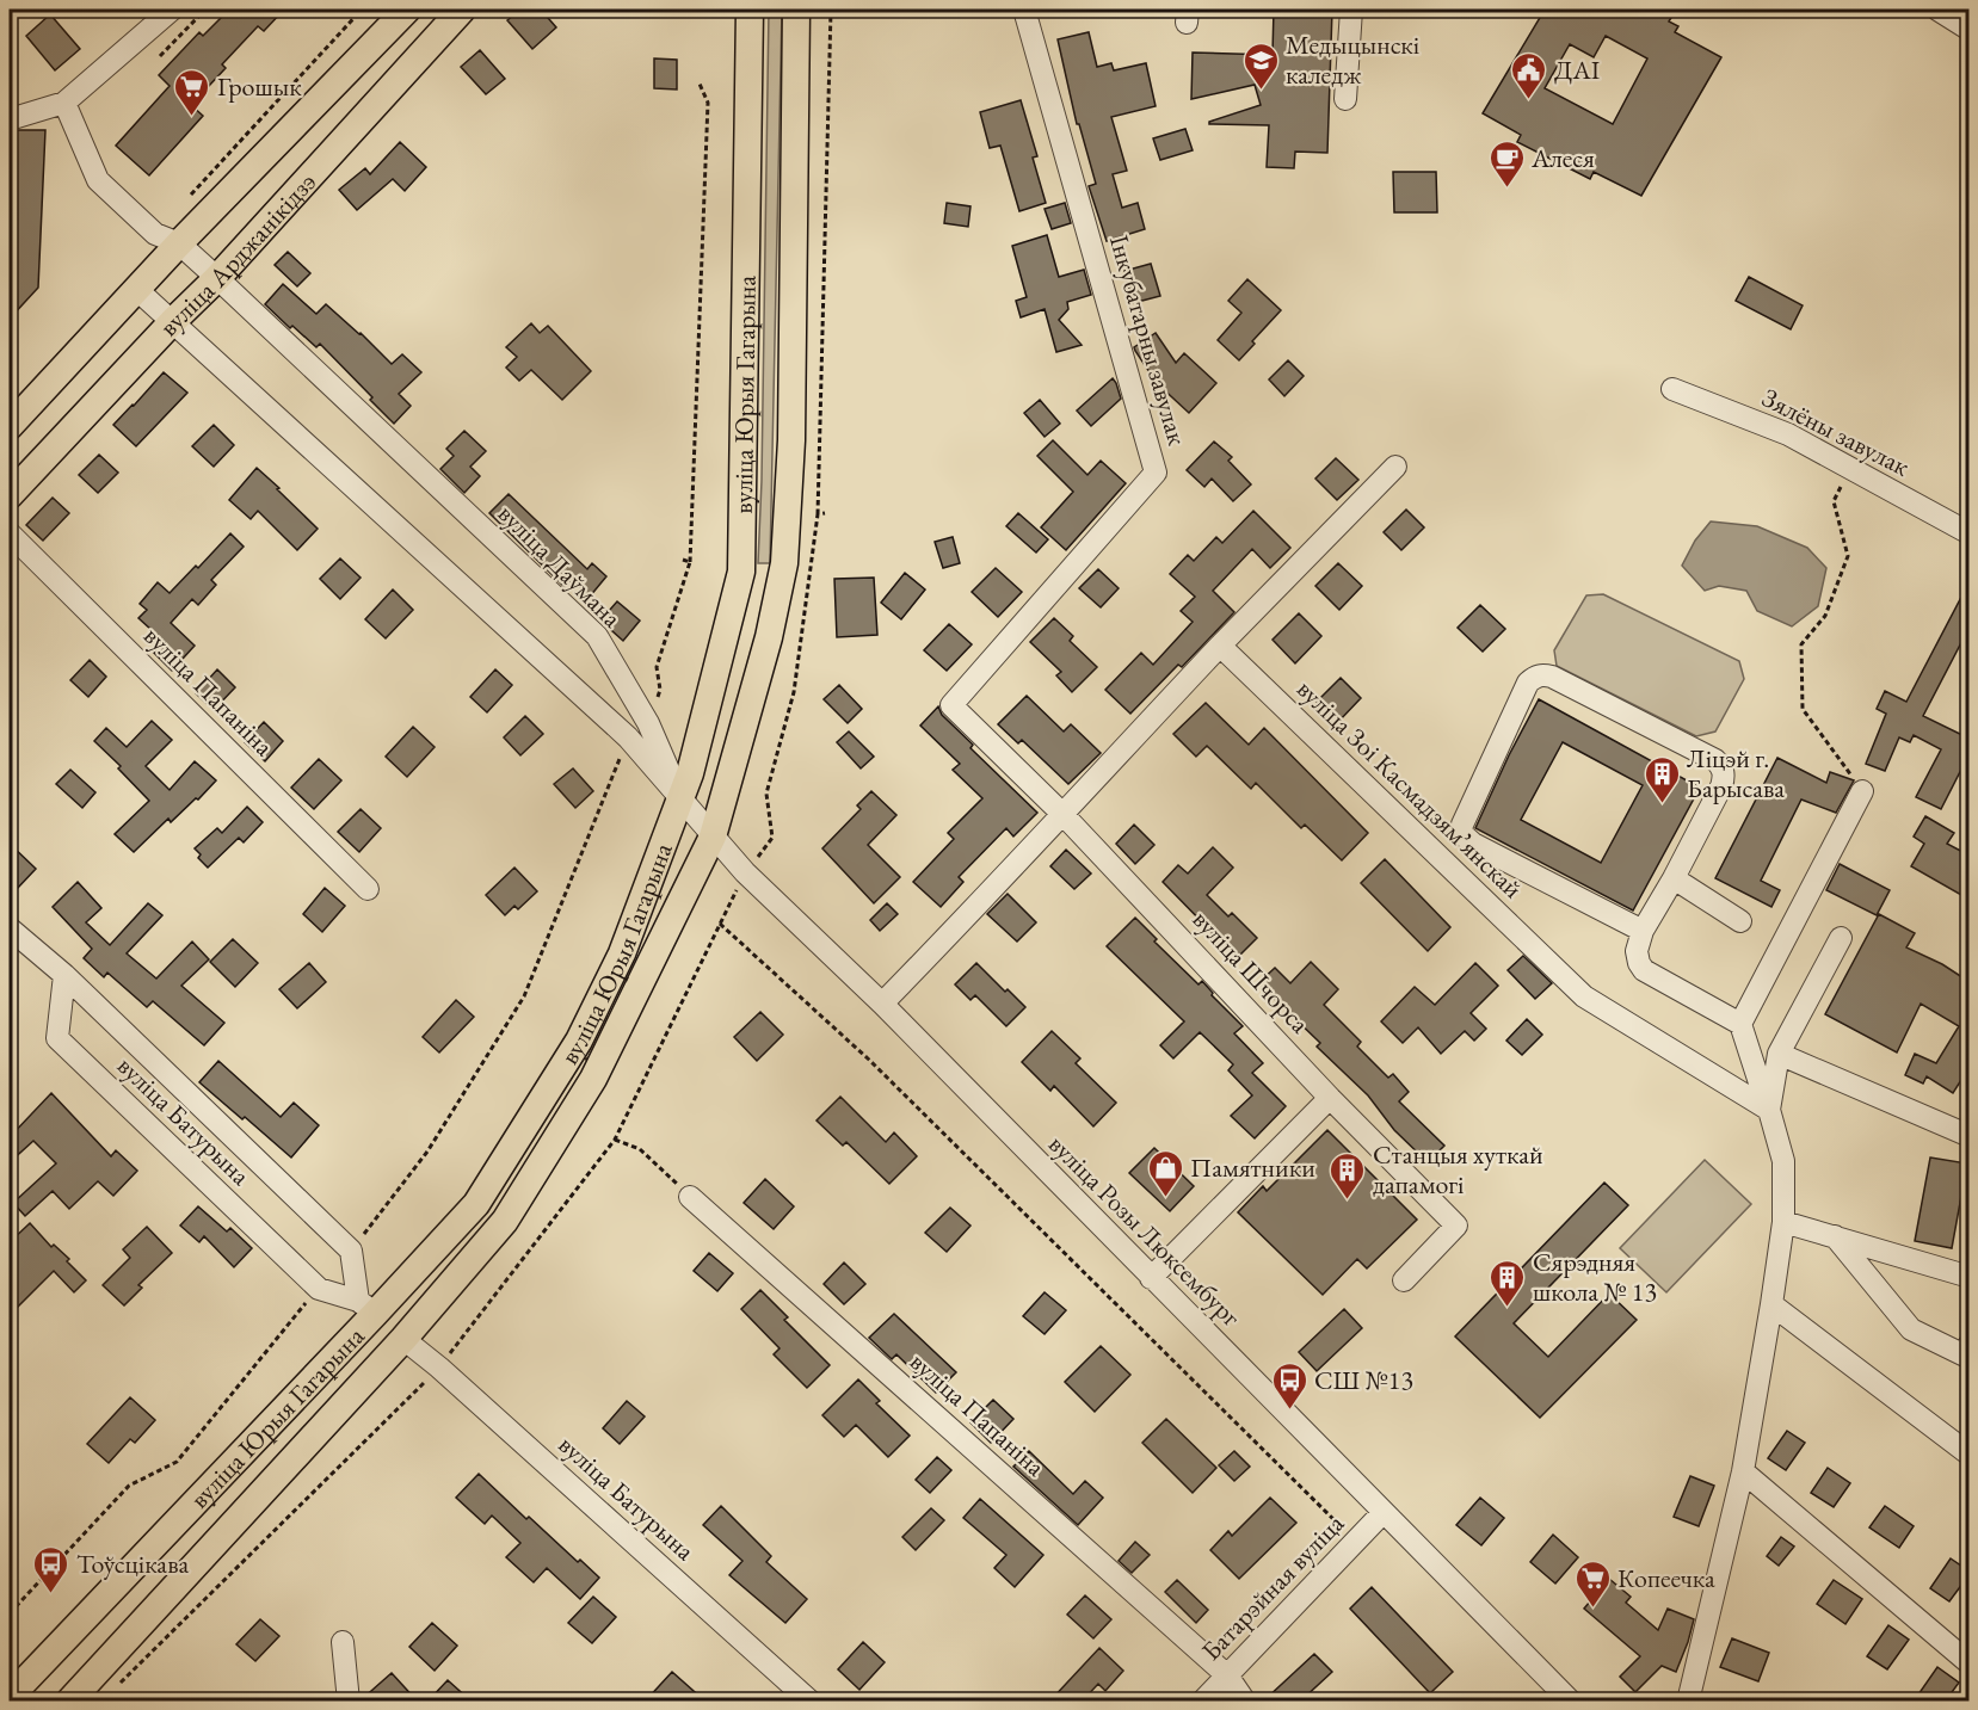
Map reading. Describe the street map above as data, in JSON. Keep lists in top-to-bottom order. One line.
{"streets":{"main road":["вуліца Арджанікідзэ","вуліца Юрыя Гагарына"],"street":["Інкубатарны завулак","Зялёны завулак","вуліца Даўмана","вуліца Папаніна","вуліца Зоі Касмадзямʼянскай","вуліца Шчорса","вуліца Батурына","вуліца Розы Люксембург","Батарэйная вуліца"]},"crossings":[["вуліца Арджанікідзэ","вуліца Даўмана"],["Інкубатарны завулак","вуліца Шчорса"],["вуліца Юрыя Гагарына","вуліца Даўмана"],["вуліца Юрыя Гагарына","вуліца Батурына"],["вуліца Юрыя Гагарына","вуліца Розы Люксембург"],["вуліца Даўмана","вуліца Розы Люксембург"],["вуліца Папаніна","Батарэйная вуліца"],["вуліца Розы Люксембург","Батарэйная вуліца"]],"places":{"school or university":["Медыцынскі каледж"],"public building":["ДАІ"],"supermarket":["Грошык","Копеечка"],"cafe":["Алеся"],"building":["Ліцэй г. Барысава","Станцыя хуткай дапамогі","Сярэдняя школа № 13"],"shop":["Памятники"],"bus stop":["СШ №13","Тоўсцікава"]}}
